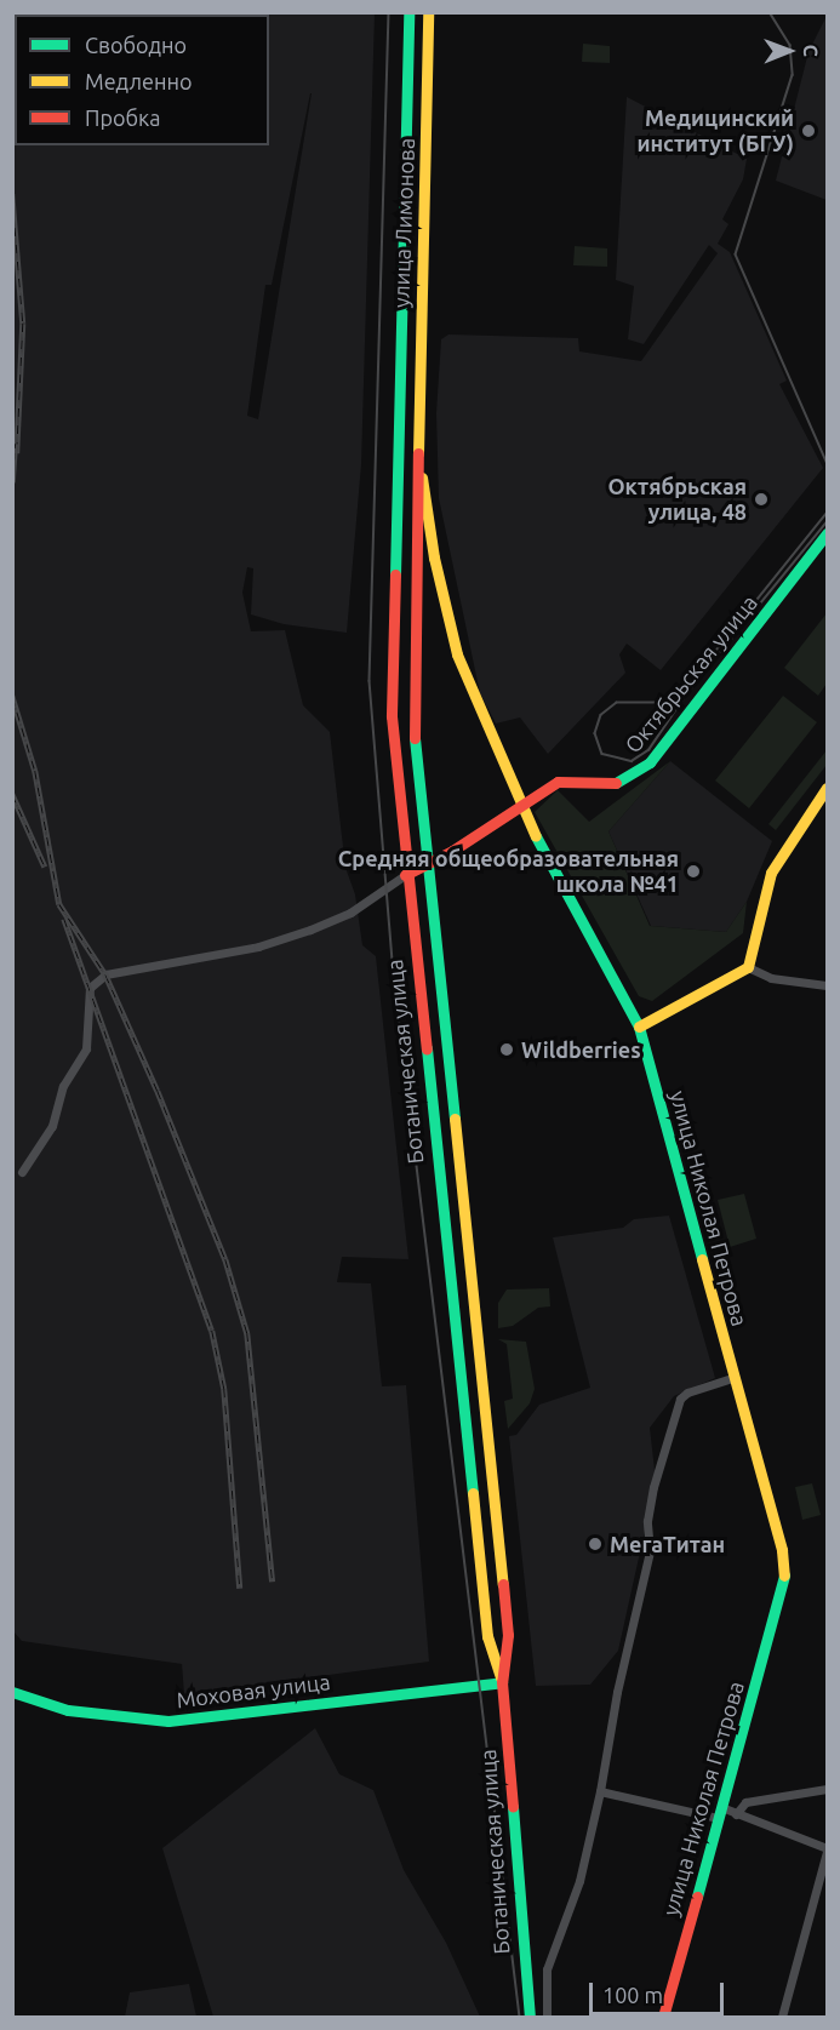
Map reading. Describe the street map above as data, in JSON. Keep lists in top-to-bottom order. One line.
{"streets":{"main road":["улица Лимонова","Октябрьская улица","Ботаническая улица","улица Николая Петрова","Моховая улица"]},"crossings":[["улица Лимонова","Ботаническая улица"],["улица Лимонова","улица Николая Петрова"],["Октябрьская улица","Ботаническая улица"],["Октябрьская улица","улица Николая Петрова"],["Ботаническая улица","улица Николая Петрова"],["Ботаническая улица","Моховая улица"]],"places":["Медицинский институт (БГУ)","Октябрьская улица, 48","Средняя общеобразовательная школа №41","Wildberries","МегаТитан"],"legend":["Свободно","Медленно","Пробка"],"scale_bar":"100 m","north":"right"}
